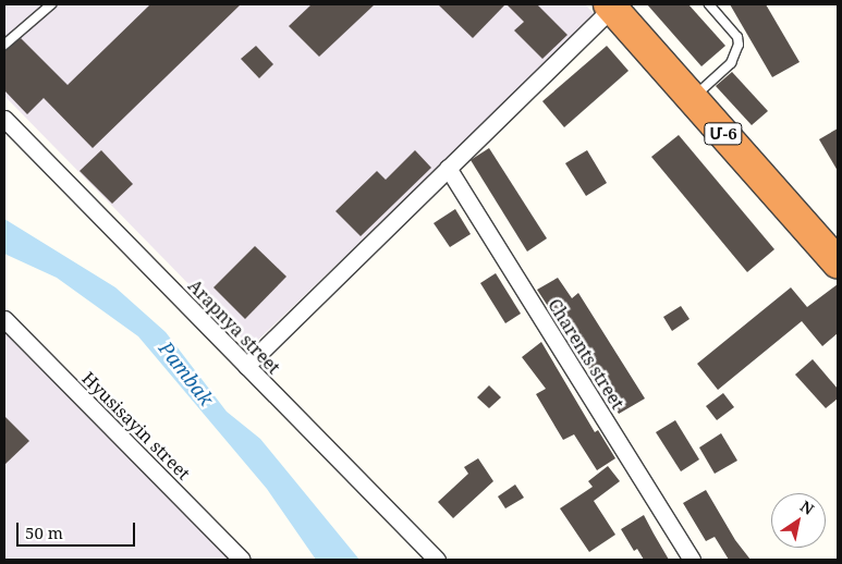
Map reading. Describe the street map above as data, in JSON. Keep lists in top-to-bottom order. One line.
{"streets":{"highway":["Մ-6"],"street":["Arapnya street","Charents street","Hyusisayin street"]},"water":["Pambak"],"scale_bar":"50 m","north":"top right"}
